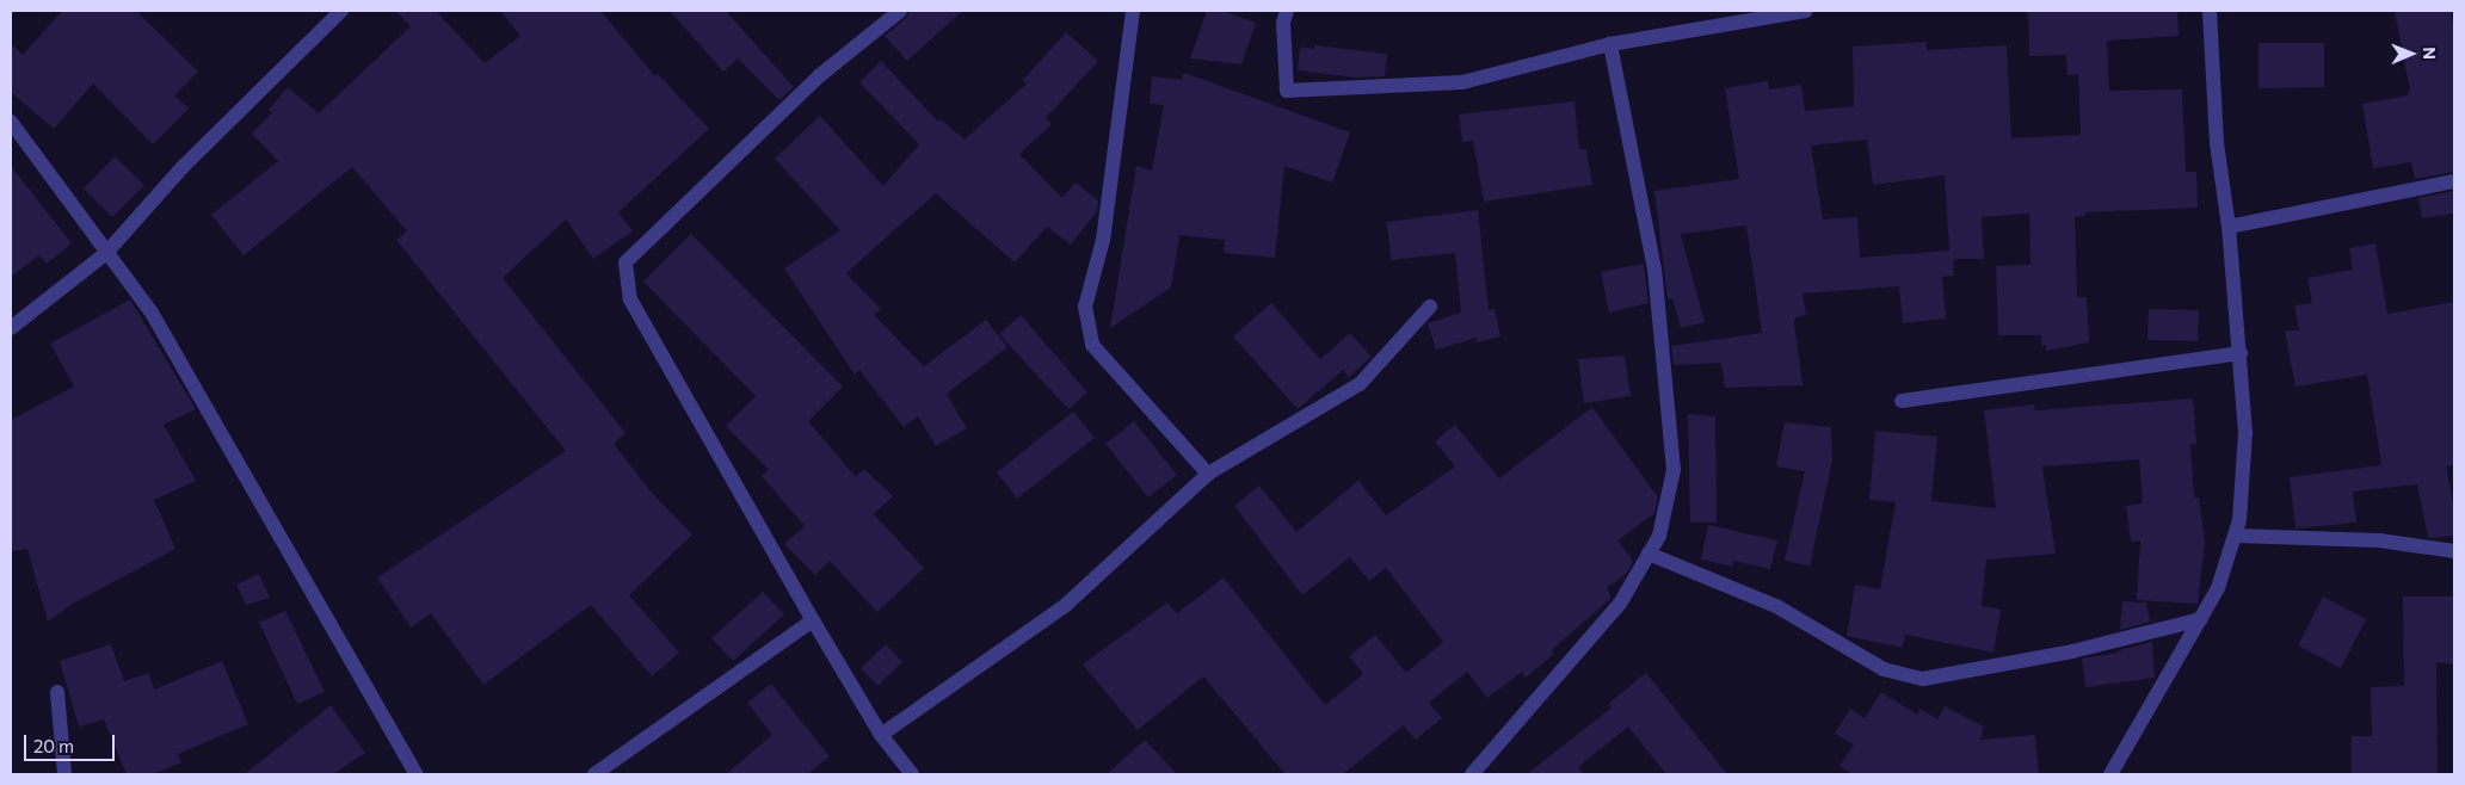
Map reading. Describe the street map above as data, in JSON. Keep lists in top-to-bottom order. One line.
{"scale_bar":"20 m","north":"right"}
